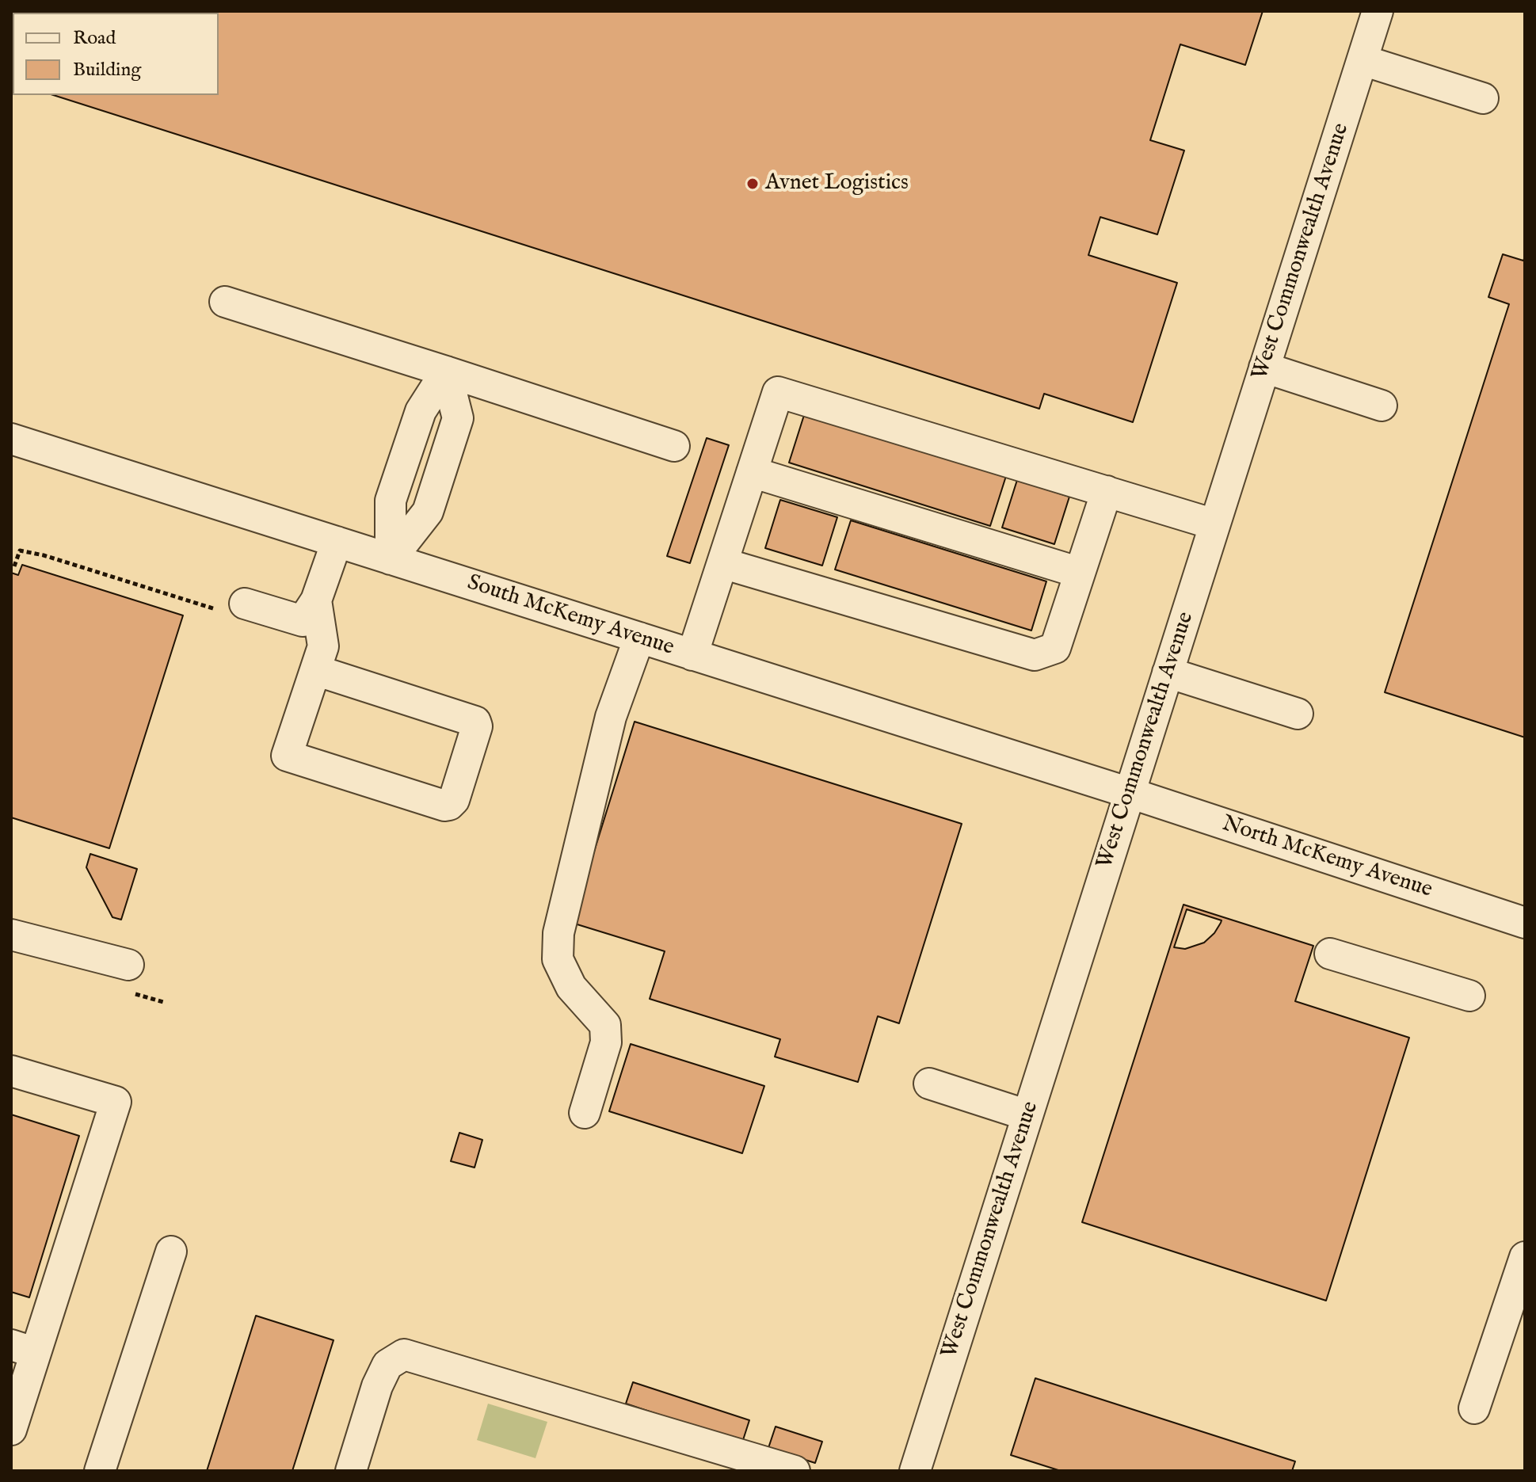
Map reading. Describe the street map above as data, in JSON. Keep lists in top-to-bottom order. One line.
{"streets":{"street":["West Commonwealth Avenue","South McKemy Avenue","North McKemy Avenue"]},"crossings":[["West Commonwealth Avenue","South McKemy Avenue"],["West Commonwealth Avenue","North McKemy Avenue"],["South McKemy Avenue","North McKemy Avenue"]],"places":["Avnet Logistics"],"legend":["Road","Building"]}
